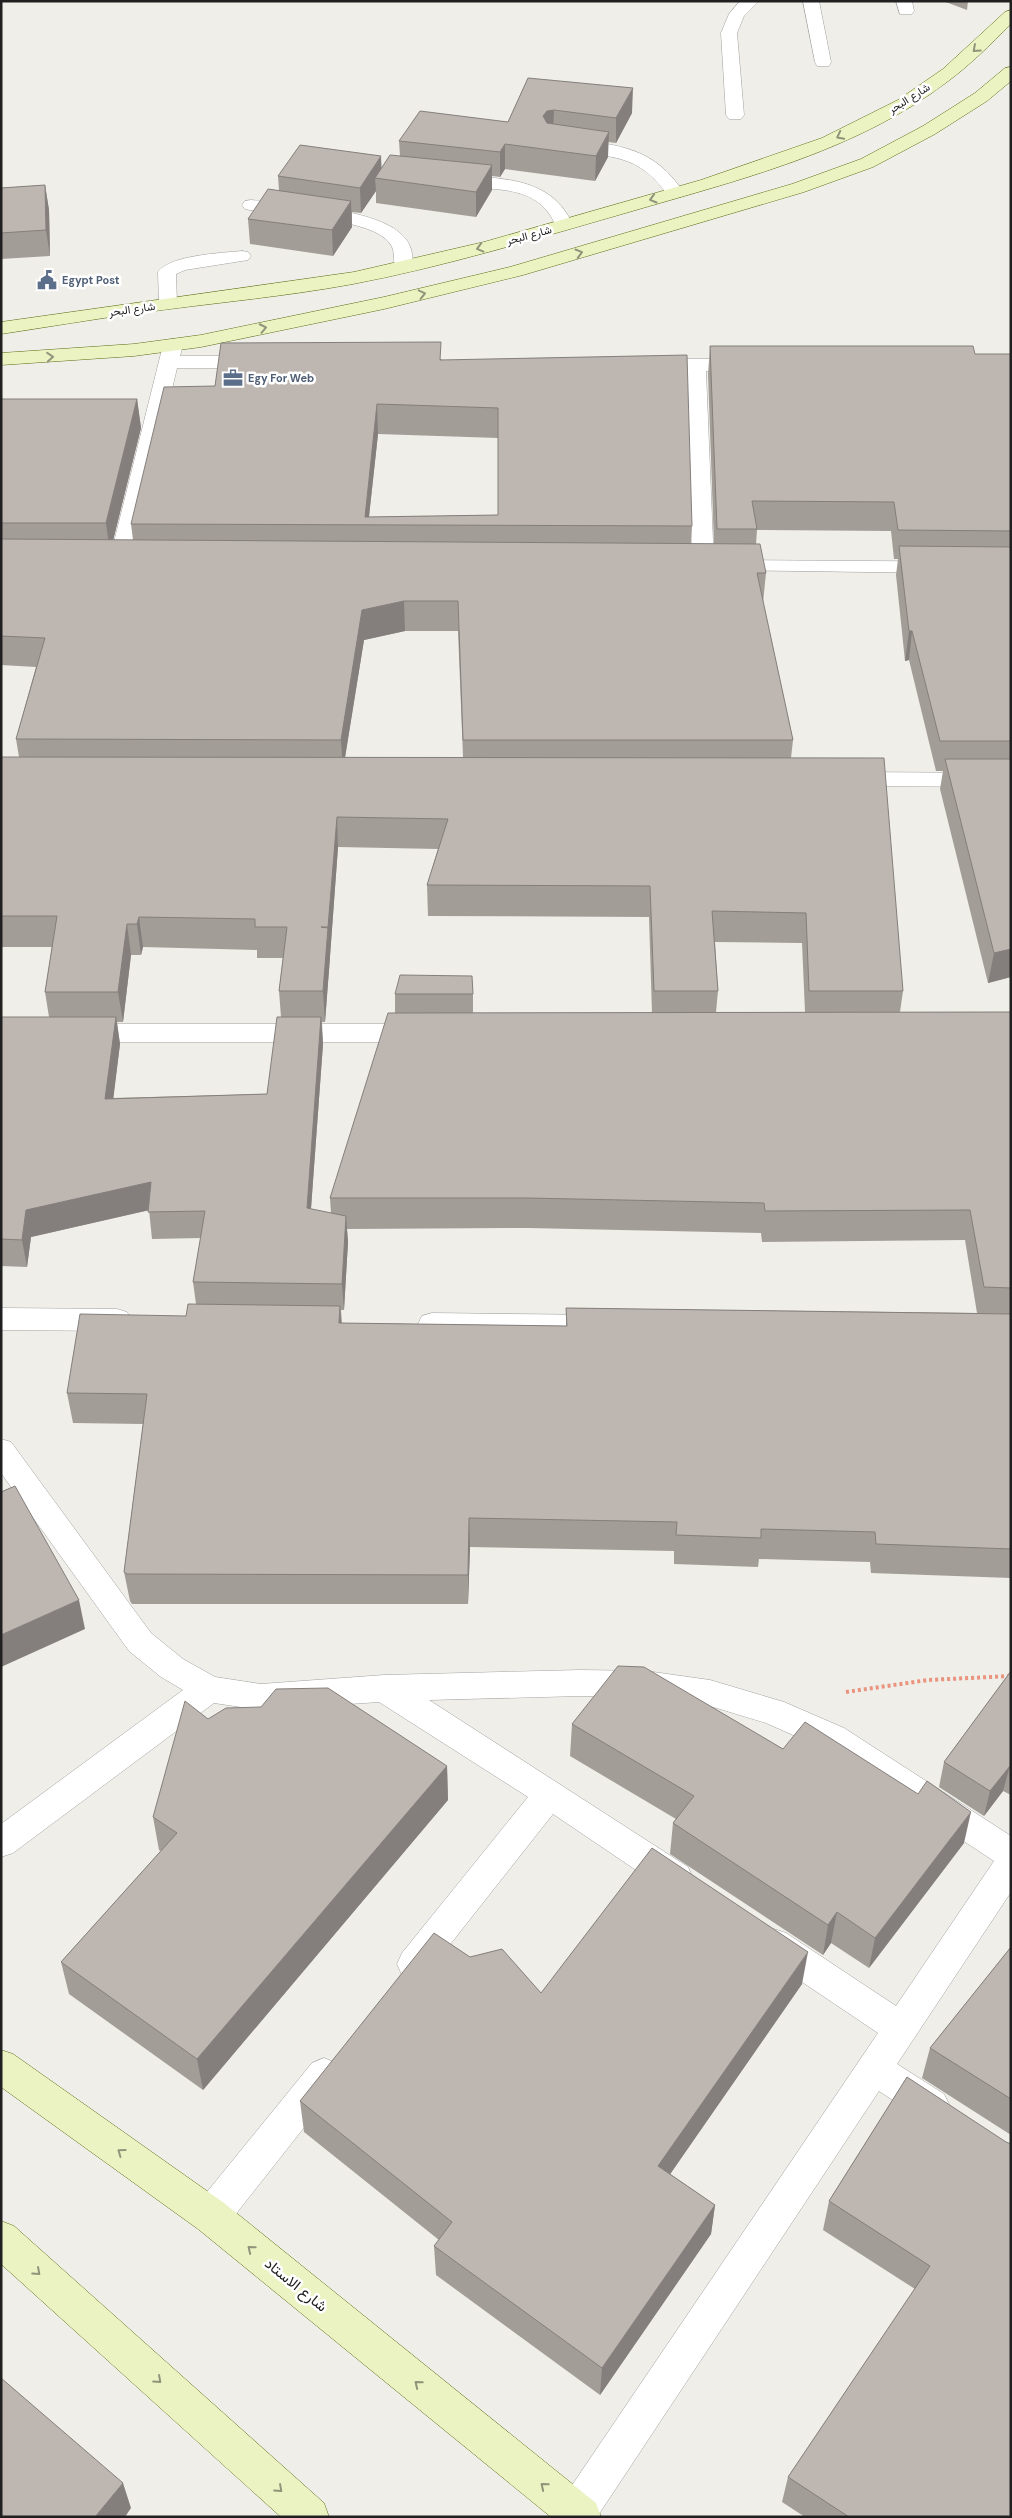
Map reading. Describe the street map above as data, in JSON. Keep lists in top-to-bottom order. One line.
{"streets":{"main road":["شارع البحر","شارع الاستاد"]},"places":{"public building":["Egypt Post"],"office":["Egy For Web"]}}
